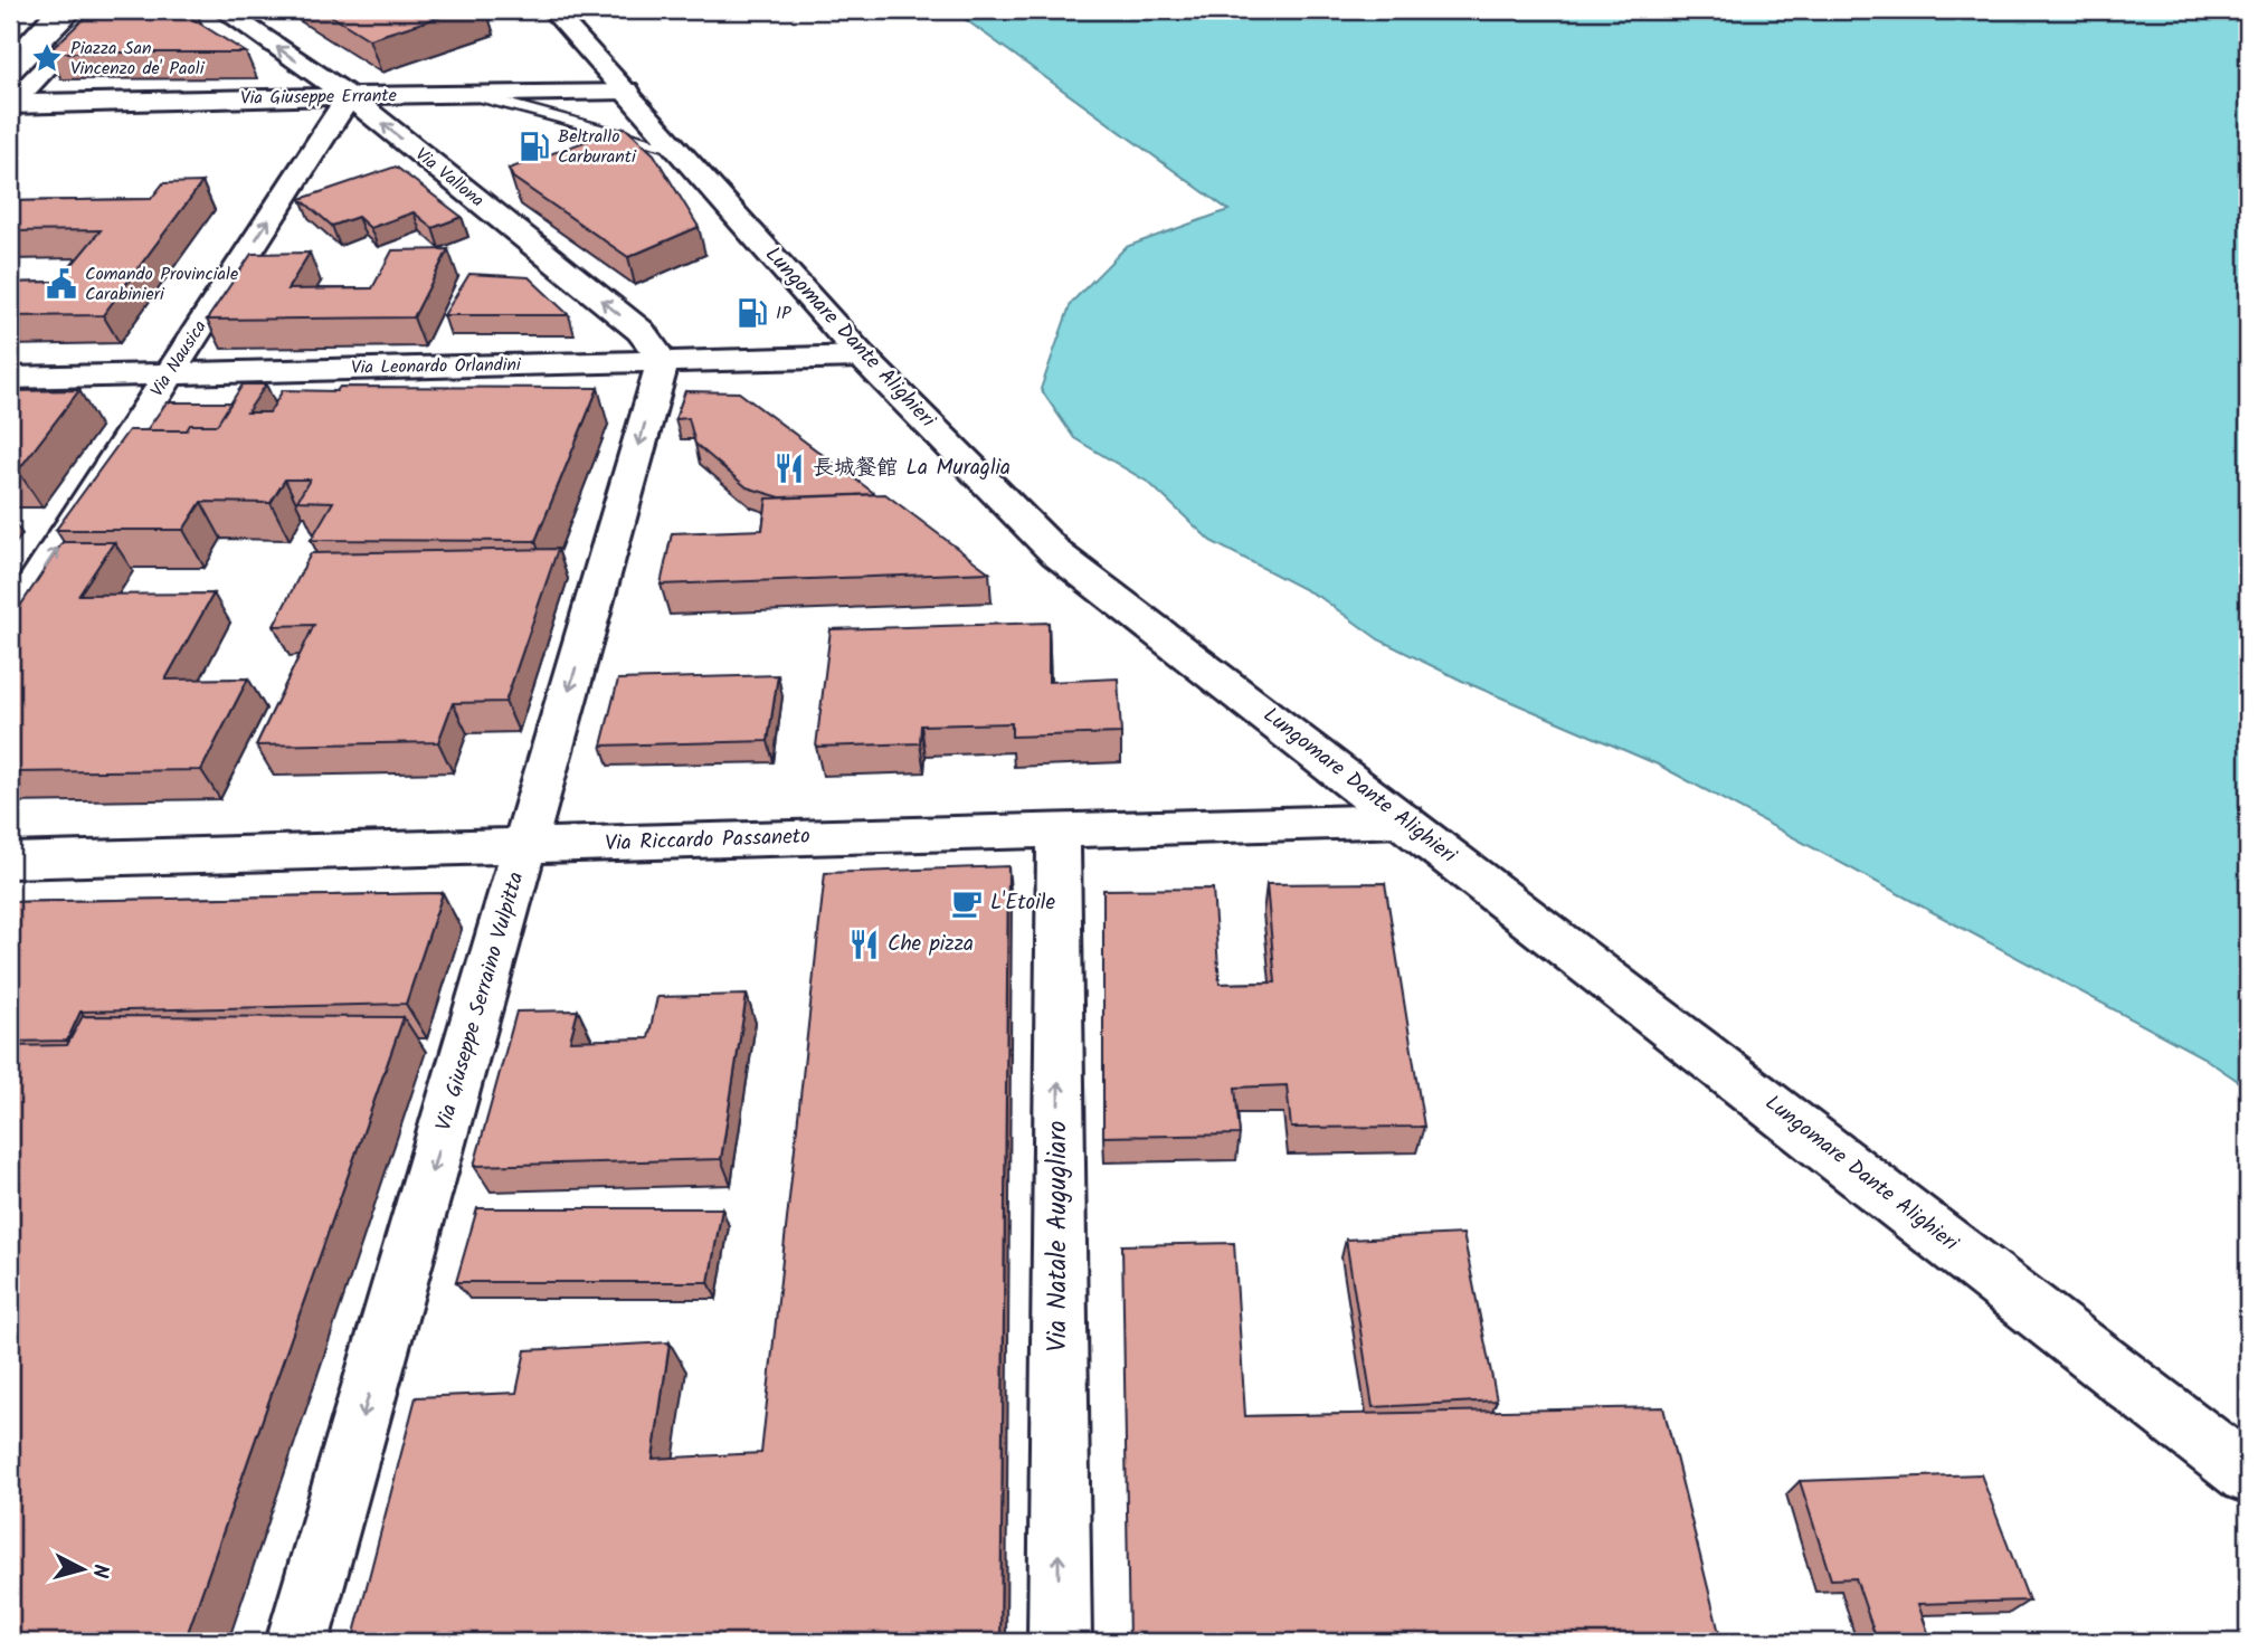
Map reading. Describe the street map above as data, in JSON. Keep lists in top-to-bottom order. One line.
{"streets":{"street":["Via Giuseppe Errante","Via Vallona","Lungomare Dante Alighieri","Via Nausica","Via Leonardo Orlandini","Via Riccardo Passaneto","Via Giuseppe Serraino Vulpitta","Via Natale Augugliaro"]},"crossings":[["Via Giuseppe Errante","Via Vallona"],["Via Giuseppe Errante","Lungomare Dante Alighieri"],["Via Giuseppe Errante","Via Nausica"],["Via Vallona","Via Nausica"],["Via Vallona","Via Leonardo Orlandini"],["Via Vallona","Via Giuseppe Serraino Vulpitta"],["Lungomare Dante Alighieri","Via Leonardo Orlandini"],["Lungomare Dante Alighieri","Via Riccardo Passaneto"],["Via Nausica","Via Leonardo Orlandini"],["Via Leonardo Orlandini","Via Giuseppe Serraino Vulpitta"],["Via Riccardo Passaneto","Via Giuseppe Serraino Vulpitta"],["Via Riccardo Passaneto","Via Natale Augugliaro"]],"one_way":["Via Vallona","Via Nausica","Via Giuseppe Serraino Vulpitta","Via Natale Augugliaro"],"places":{"place":["Piazza San Vincenzo de' Paoli"],"fuel station":["Beltrallo Carburanti","IP"],"public building":["Comando Provinciale Carabinieri"],"restaurant":["長城餐館 La Muraglia","Che pizza"],"cafe":["L'Etoile"]},"north":"right"}
